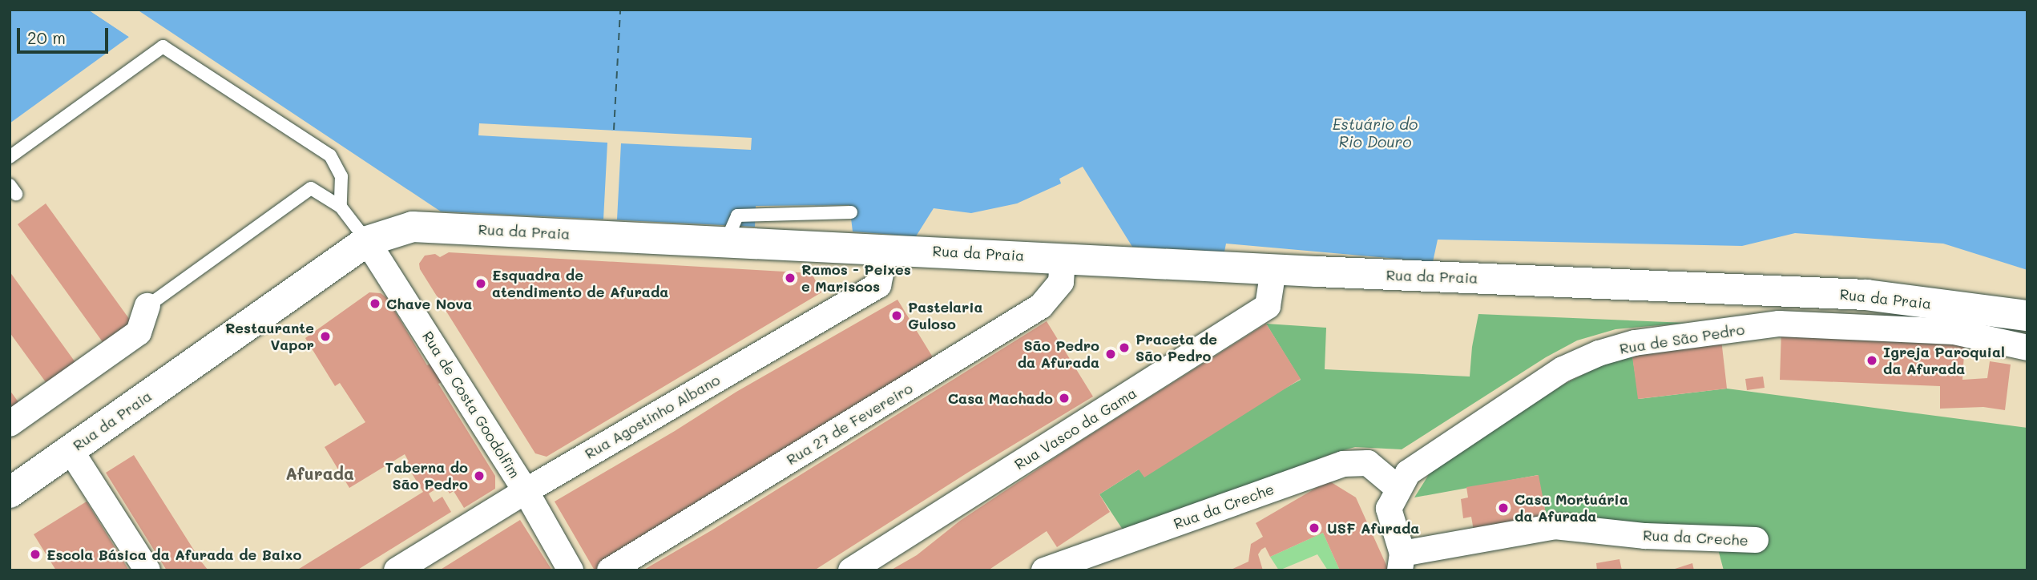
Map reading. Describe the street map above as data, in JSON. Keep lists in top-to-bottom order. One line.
{"streets":{"main road":["Rua da Praia"],"street":["Rua de São Pedro","Rua de Costa Goodolfim","Rua Agostinho Albano","Rua 27 de Fevereiro","Rua Vasco da Gama","Rua da Creche"]},"crossings":[["Rua da Praia","Rua de Costa Goodolfim"],["Rua da Praia","Rua Agostinho Albano"],["Rua da Praia","Rua 27 de Fevereiro"],["Rua da Praia","Rua Vasco da Gama"],["Rua de São Pedro","Rua da Creche"],["Rua de Costa Goodolfim","Rua Agostinho Albano"]],"districts":["Afurada"],"water":["Estuário do Rio Douro"],"places":["Ramos - Peixes e Mariscos","Esquadra de atendimento de Afurada","Chave Nova","Pastelaria Guloso","Restaurante Vapor","Praceta de São Pedro","São Pedro da Afurada","Igreja Paroquial da Afurada","Casa Machado","Taberna do São Pedro","Casa Mortuária da Afurada","USF Afurada","Escola Básica da Afurada de Baixo"],"scale_bar":"20 m"}
